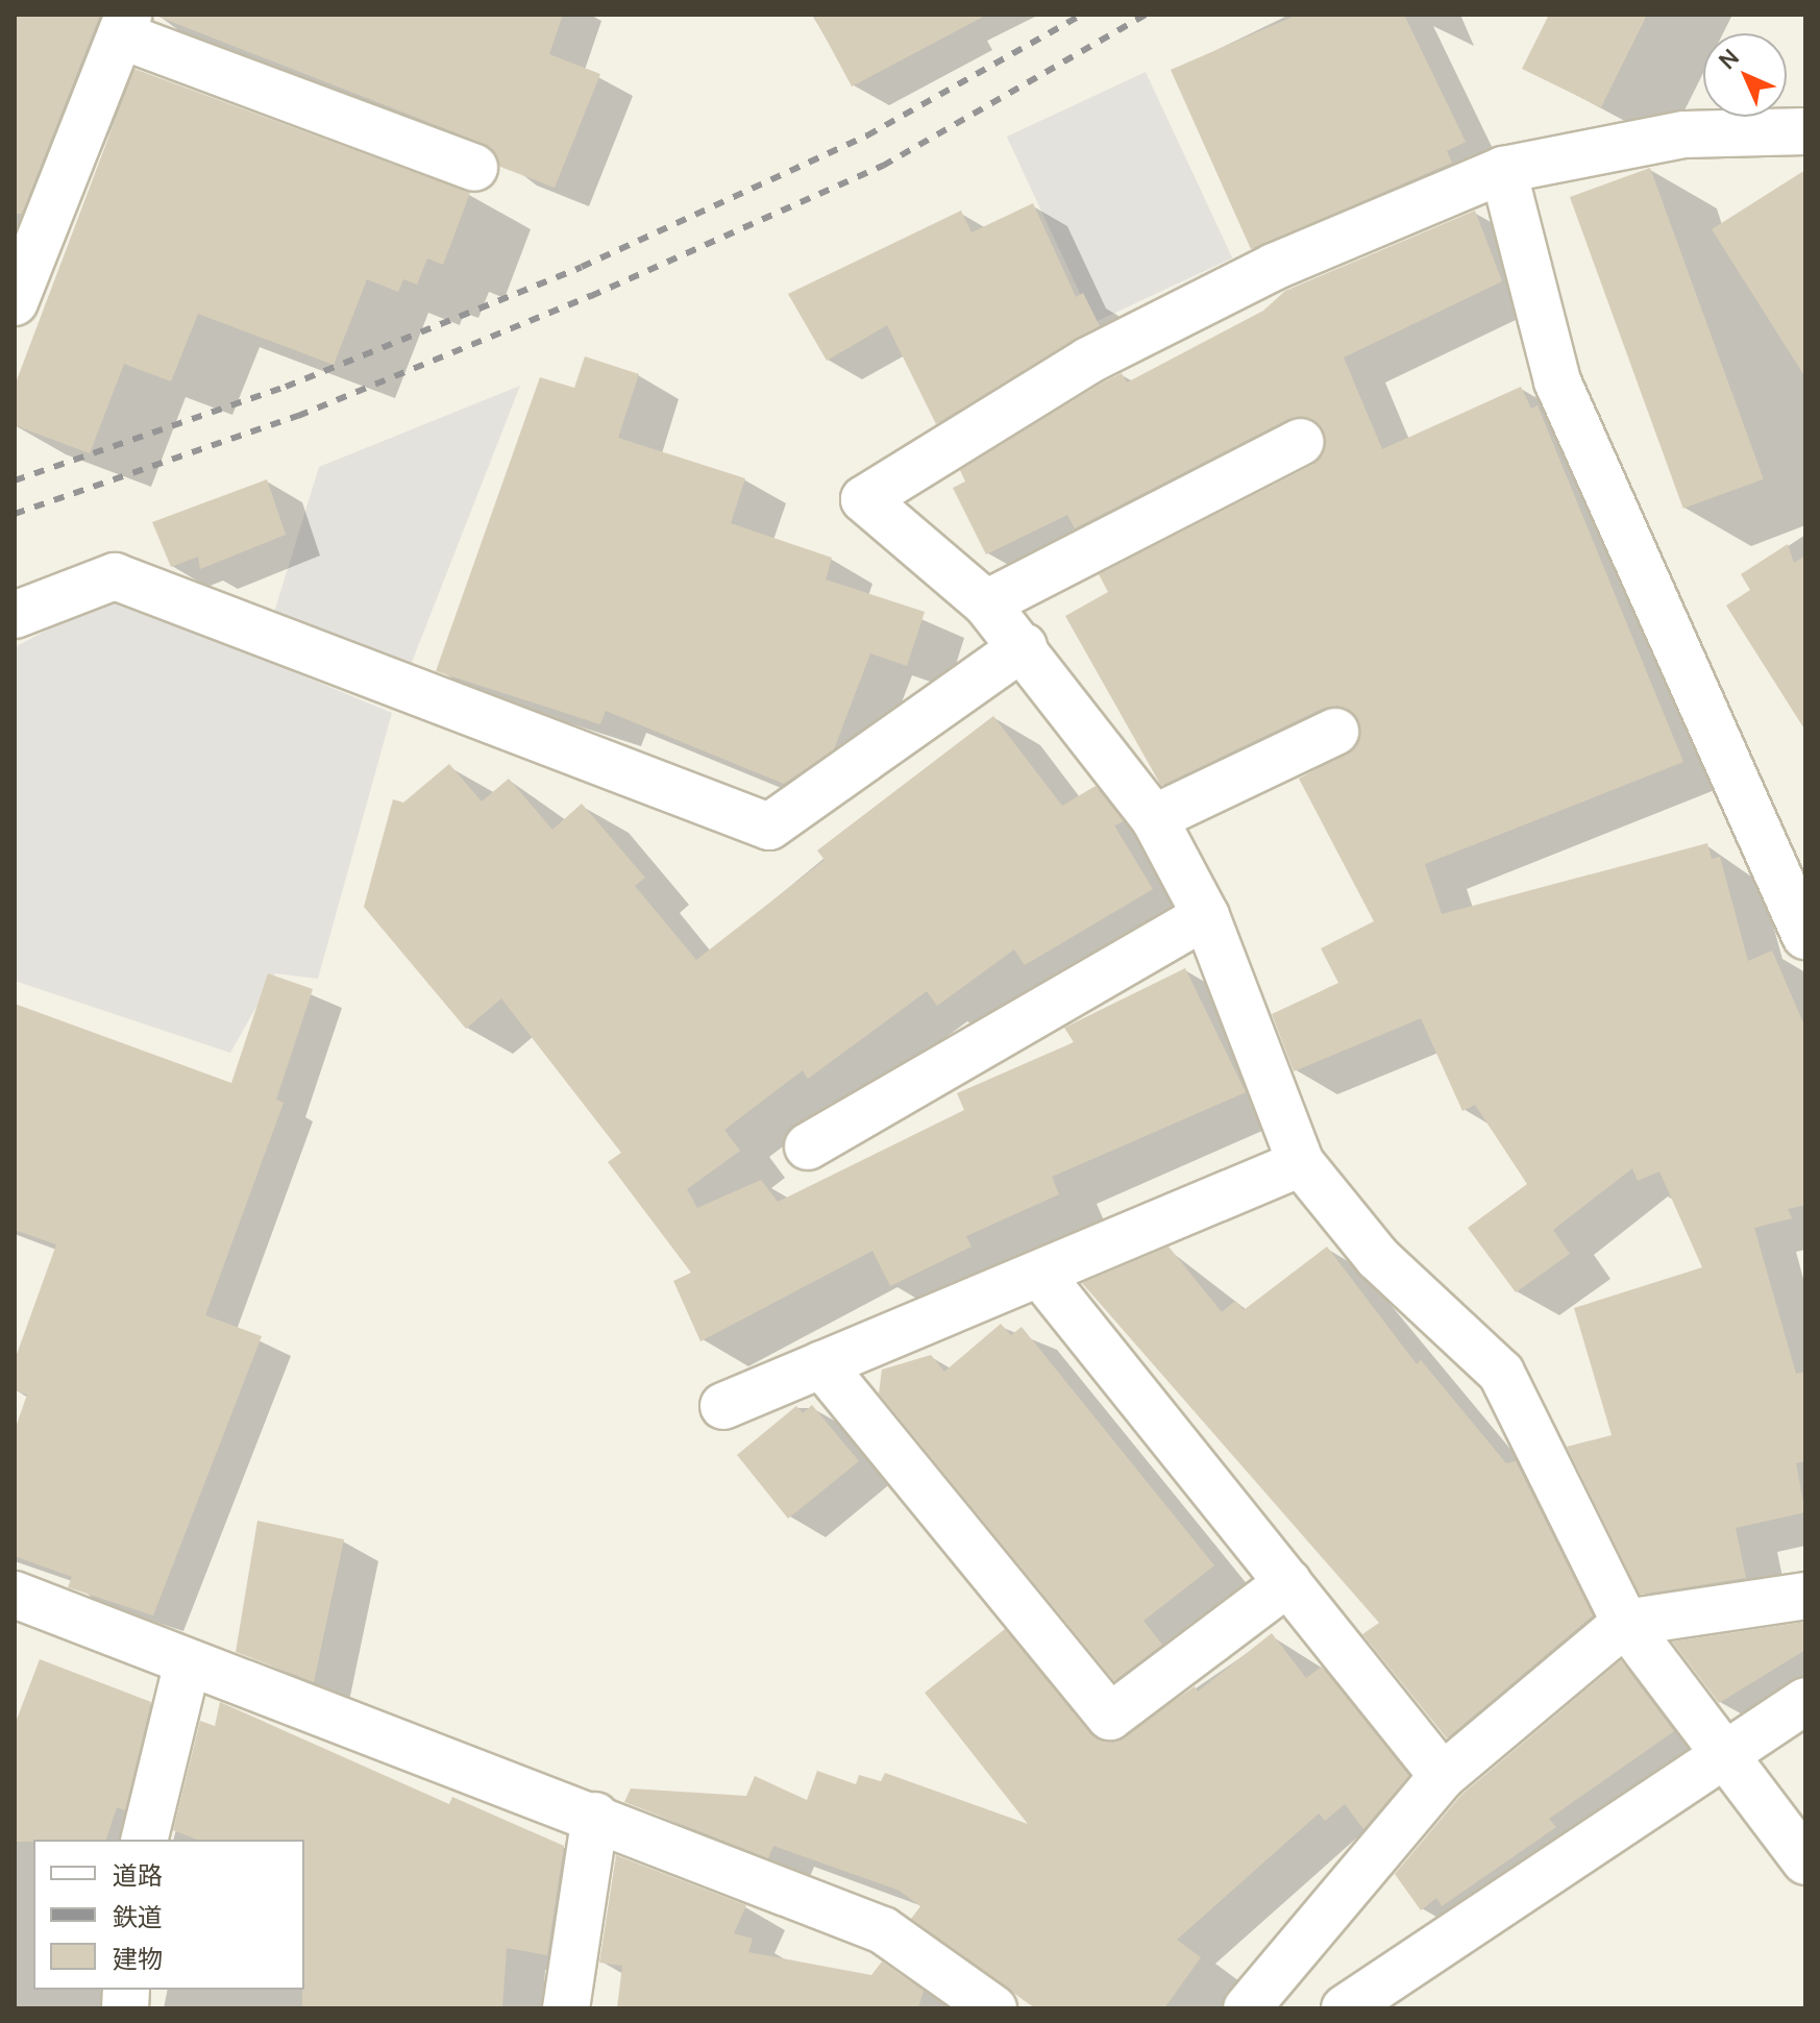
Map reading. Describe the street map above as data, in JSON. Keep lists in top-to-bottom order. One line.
{"legend":["道路","鉄道","建物"],"north":"top left"}
